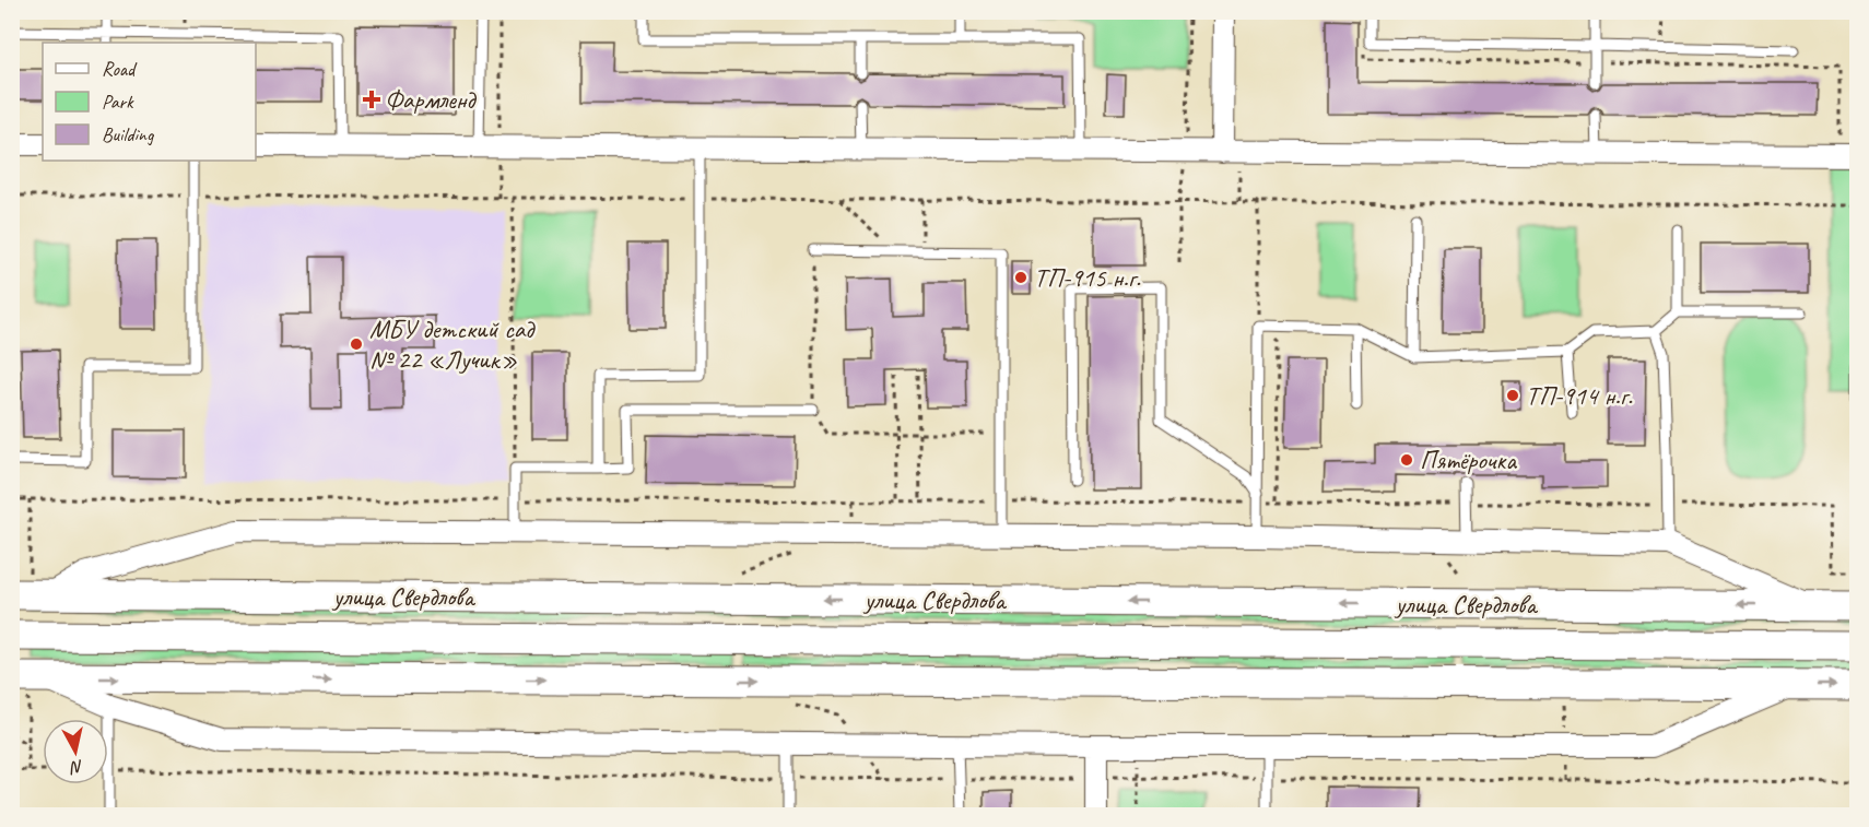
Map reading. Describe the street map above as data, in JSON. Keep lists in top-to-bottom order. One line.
{"streets":{"main road":["улица Свердлова"]},"places":{"health":["Фармленд"],"other":["ТП-915 н.г.","МБУ детский сад № 22 «Лучик»","ТП-914 н.г.","Пятёрочка"]},"legend":["Road","Park","Building"],"north":"bottom"}
